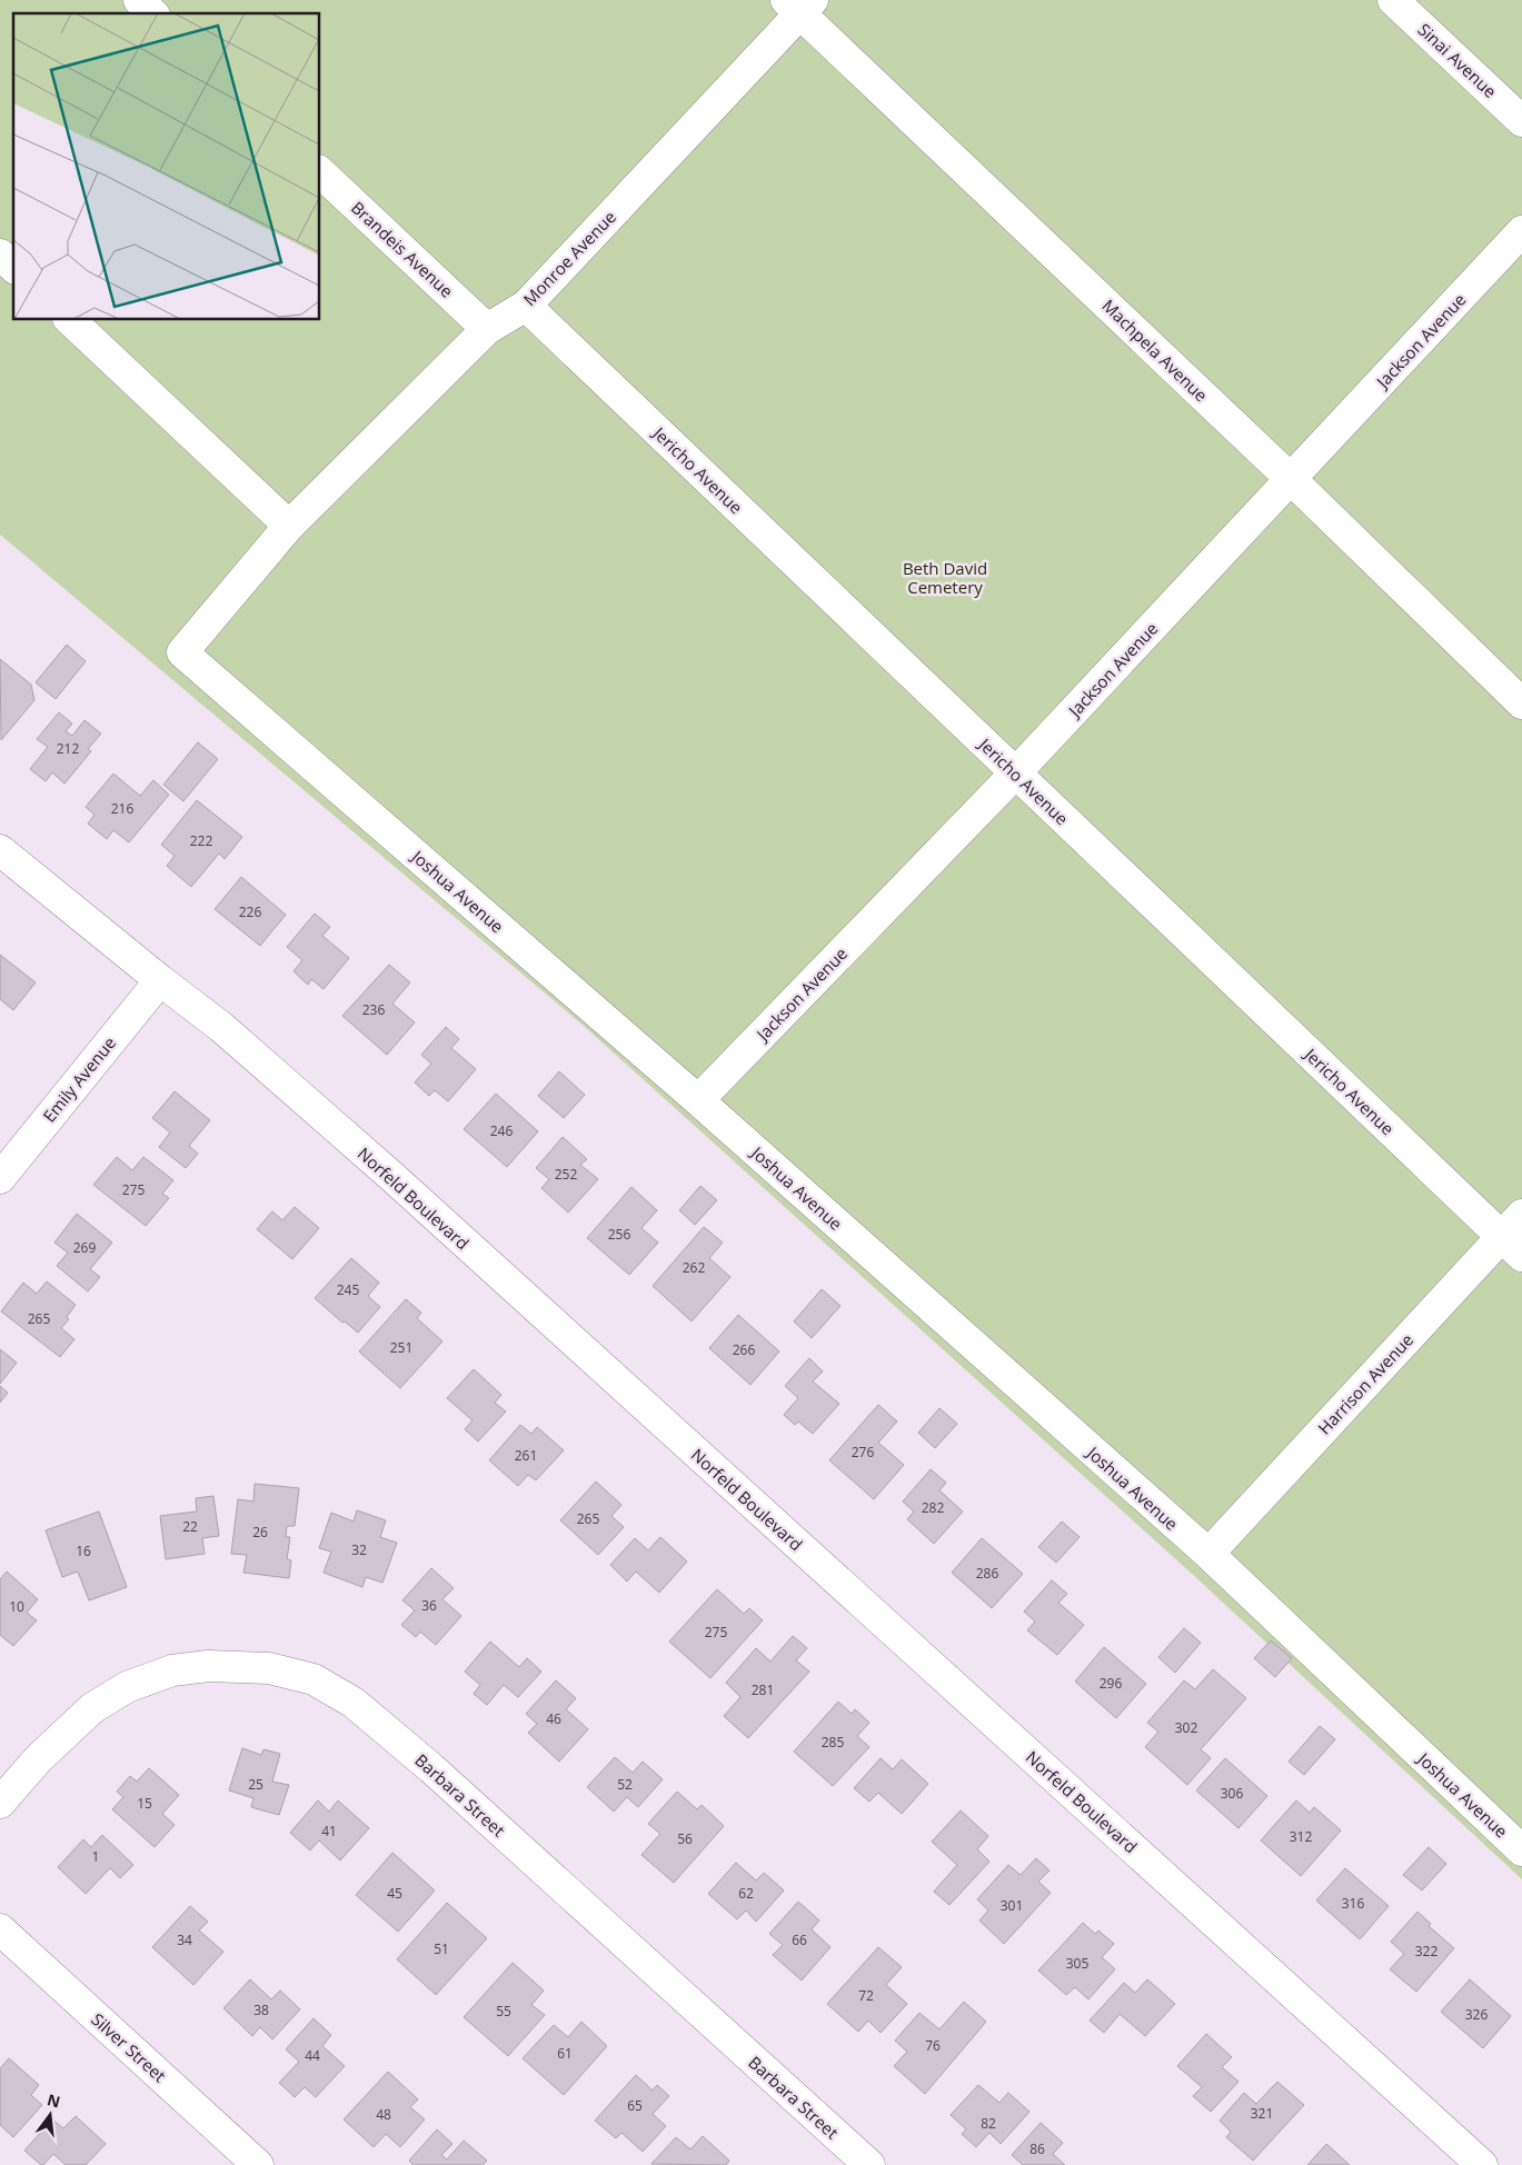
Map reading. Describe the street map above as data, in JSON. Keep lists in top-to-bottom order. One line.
{"streets":{"street":["Sinai Avenue","Brandeis Avenue","Monroe Avenue","Jackson Avenue","Machpela Avenue","Jericho Avenue","Joshua Avenue","Emily Avenue","Norfeld Boulevard","Harrison Avenue","Barbara Street","Silver Street"]},"crossings":[["Brandeis Avenue","Monroe Avenue"],["Monroe Avenue","Machpela Avenue"],["Monroe Avenue","Jericho Avenue"],["Monroe Avenue","Joshua Avenue"],["Jackson Avenue","Machpela Avenue"],["Jackson Avenue","Jericho Avenue"],["Jackson Avenue","Joshua Avenue"],["Jericho Avenue","Harrison Avenue"],["Joshua Avenue","Harrison Avenue"],["Emily Avenue","Norfeld Boulevard"]],"parks":["Beth David Cemetery"],"house_numbers":["212","216","222","226","236","246","252","275","256","269","262","245","265","251","266","276","261","282","265","22","26","32","16","286","36","10","275","296","281","46","302","285","25","52","306","15","41","312","56","1","45","62","316","301","34","66","51","322","305","72","38","55","326","76","61","44","65","321","48","82","86"],"north":"top"}
